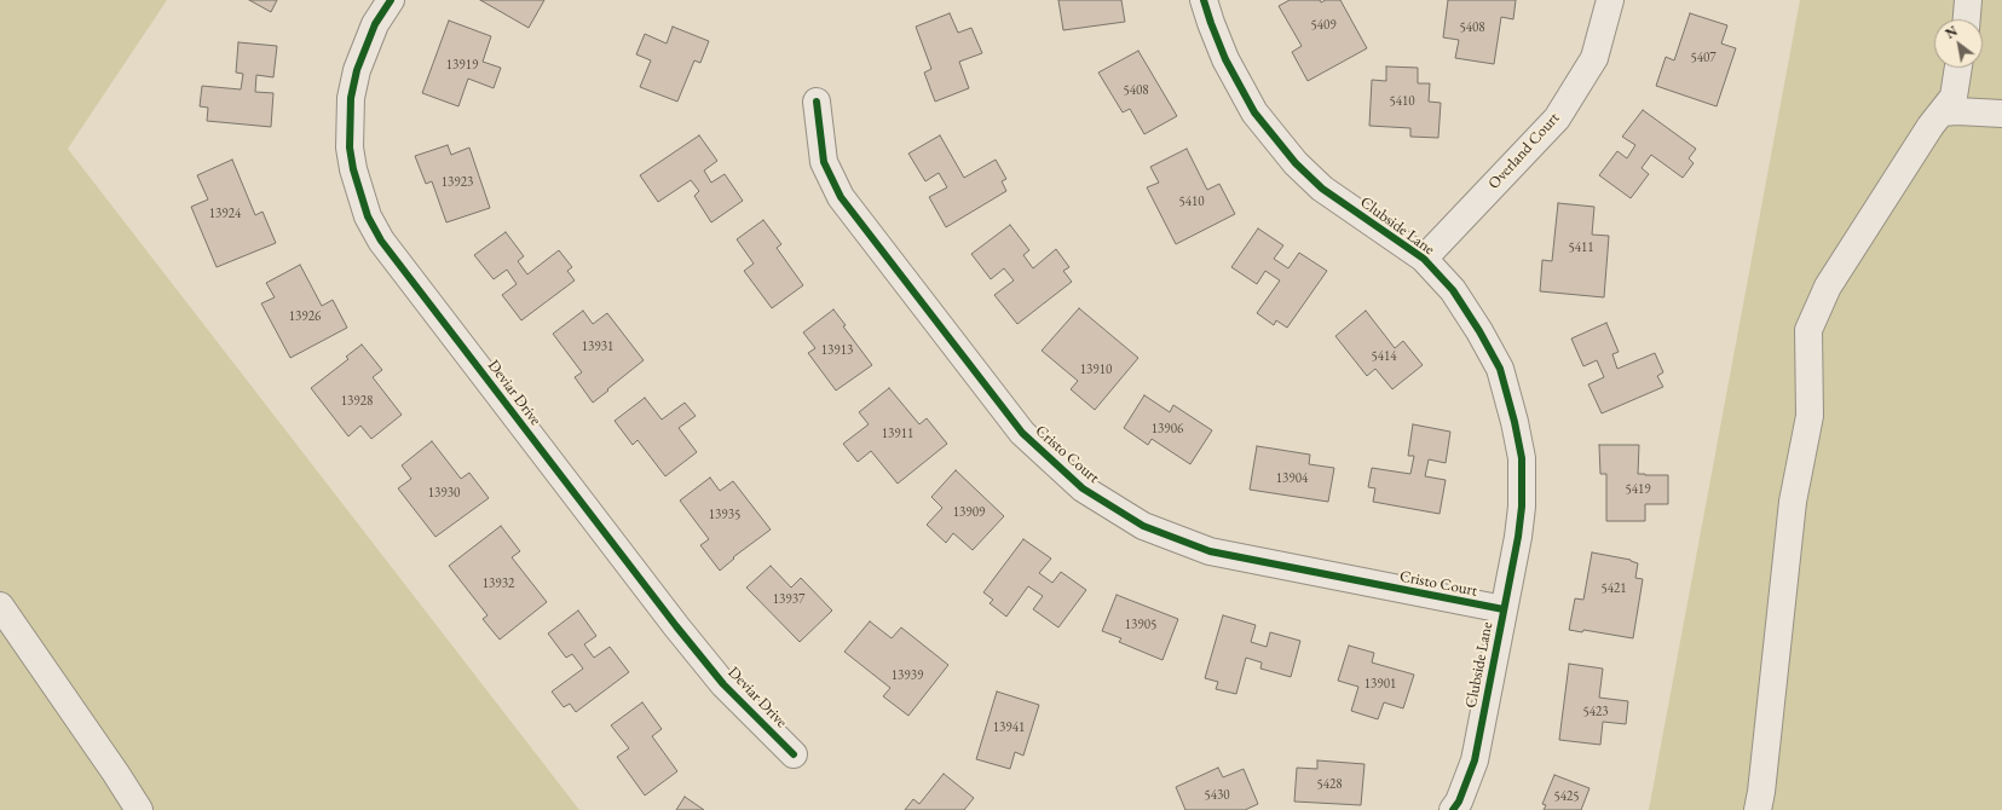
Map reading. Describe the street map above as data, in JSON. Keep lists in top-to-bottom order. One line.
{"streets":{"street":["Overland Court","Clubside Lane","Deviar Drive","Cristo Court"]},"crossings":[["Overland Court","Clubside Lane"],["Clubside Lane","Cristo Court"]],"house_numbers":["5409","5408","5407","13919","5408","5410","13923","5410","13924","5411","13926","13931","13913","5414","13910","13928","13906","13911","13904","5419","13930","13909","13935","13932","5421","13937","13905","13939","13901","5423","13941","5428","5430","5425"],"north":"top left"}
